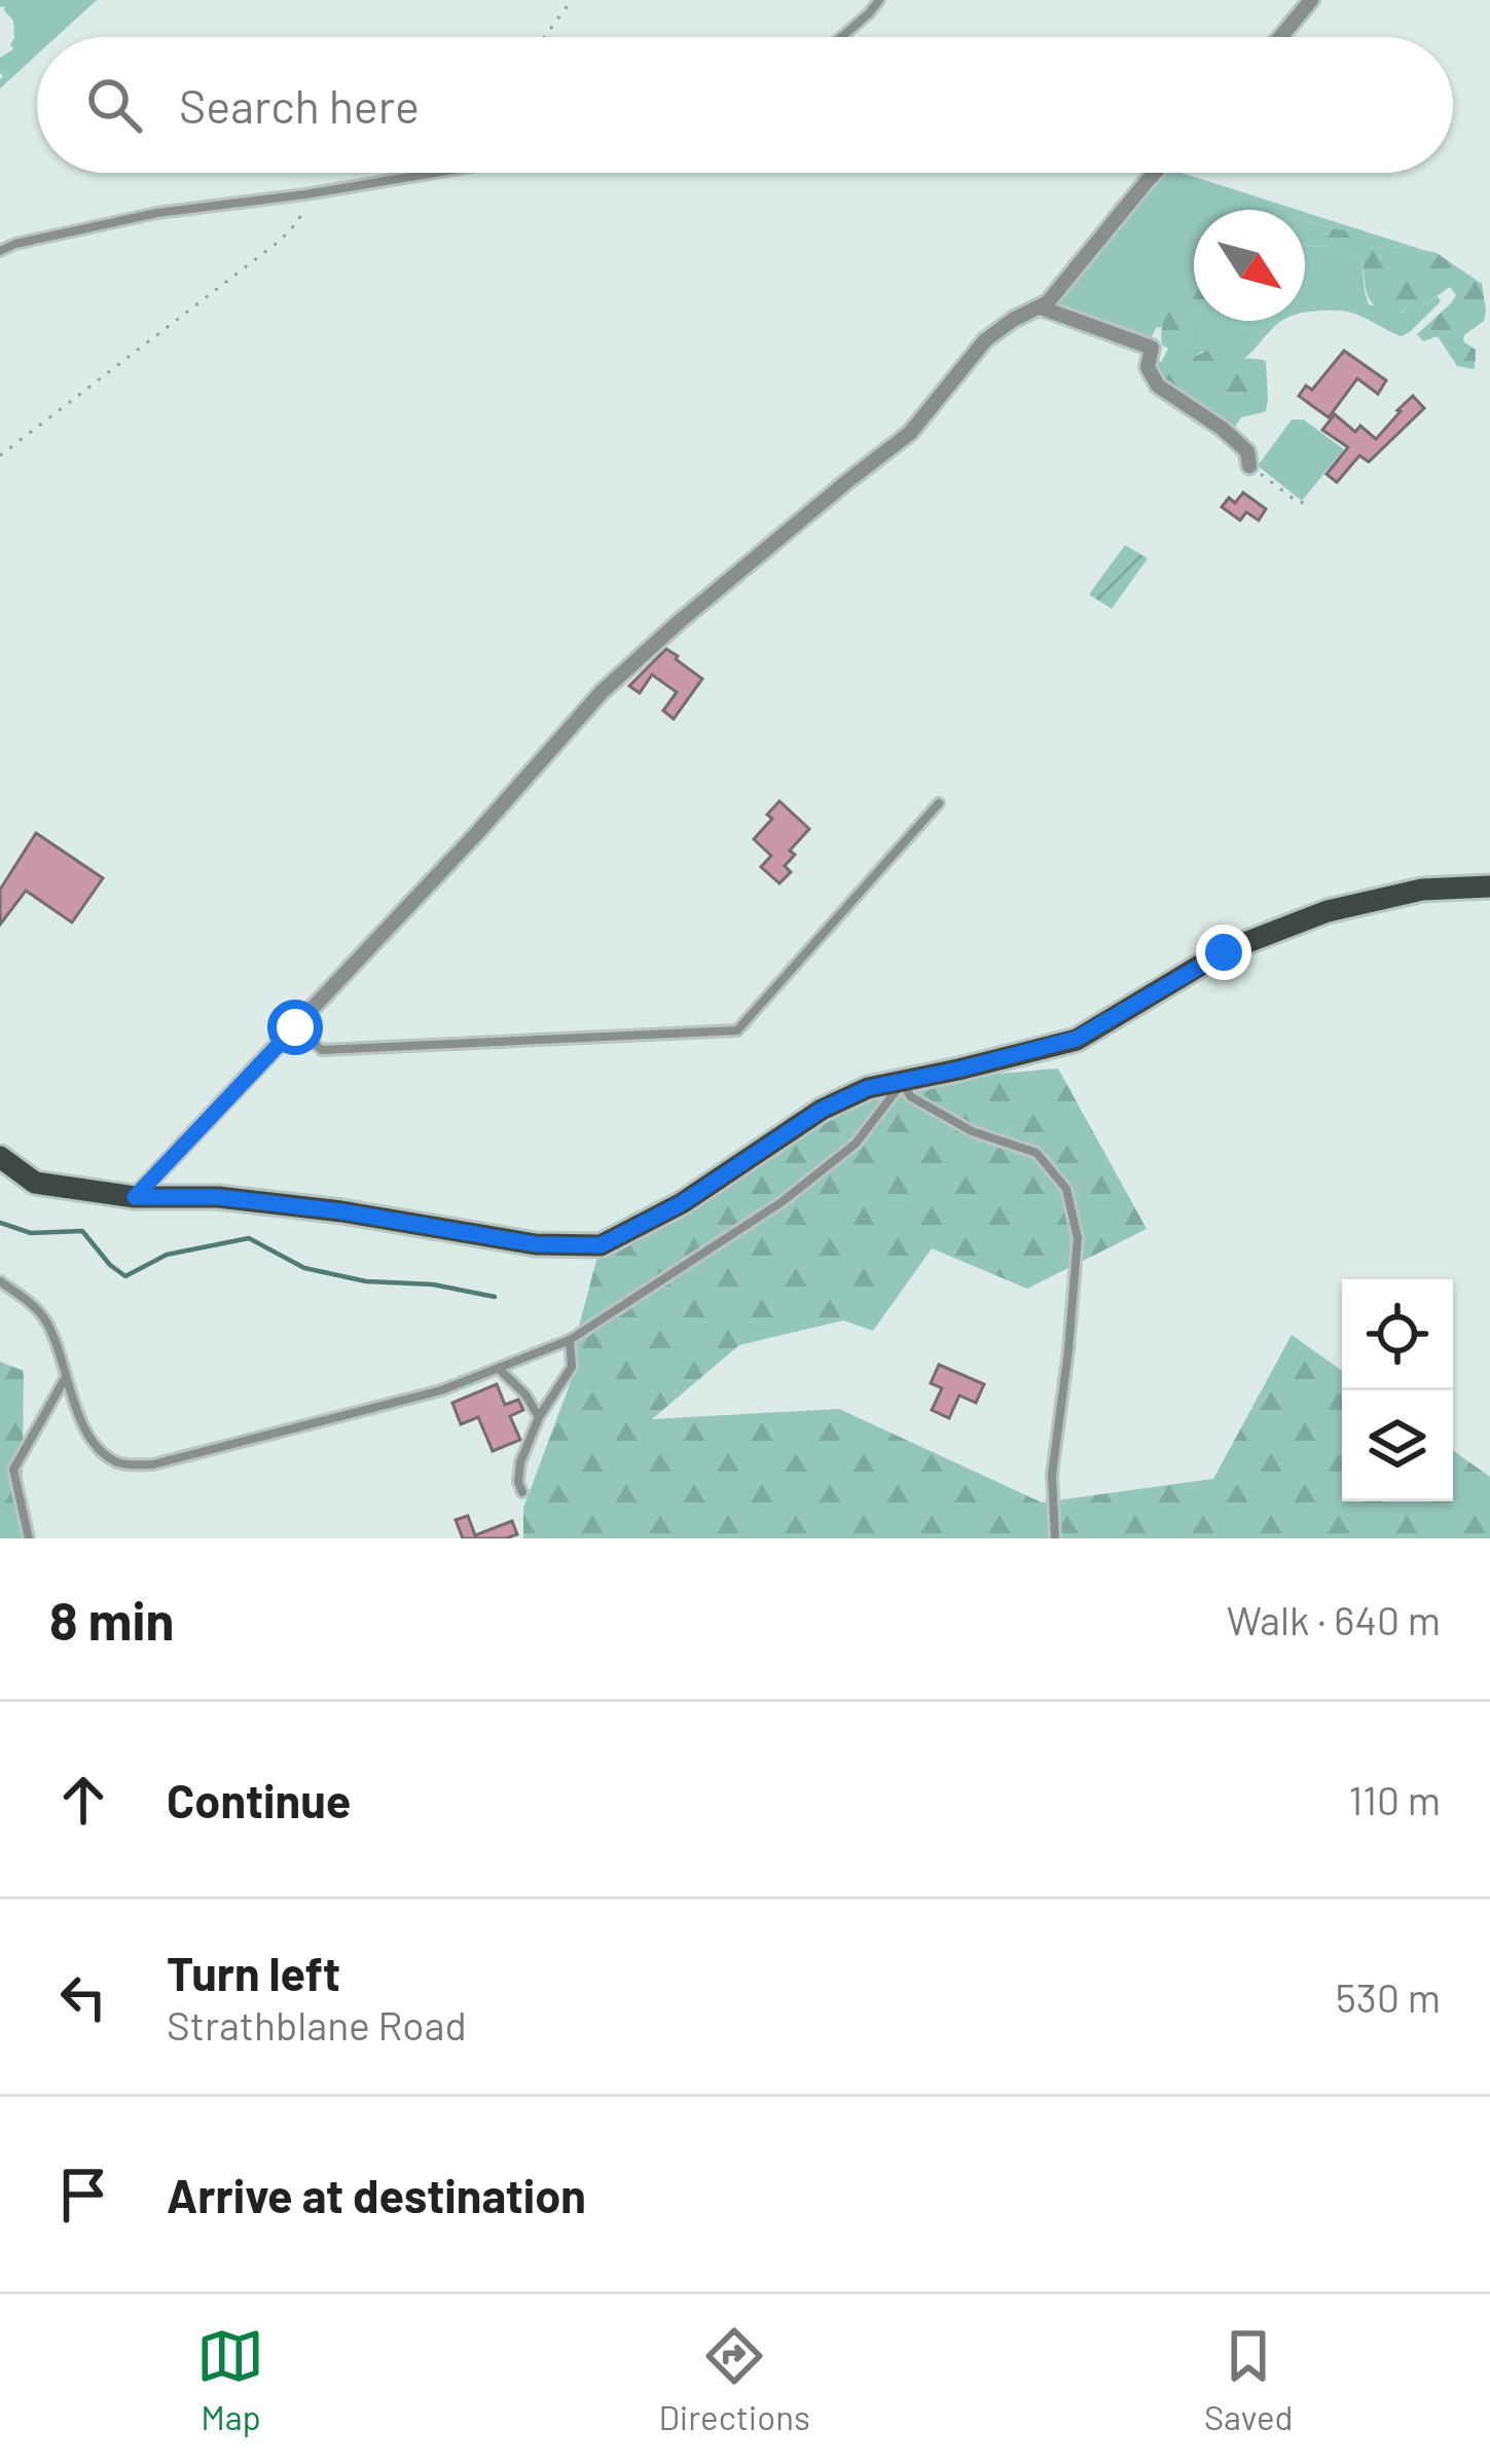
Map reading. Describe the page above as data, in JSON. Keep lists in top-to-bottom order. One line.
{"north":"bottom right","page":{"search":"Search here","heading":["8 min","Walk · 640 m"],"list":[["Continue","110 m"],["Turn left","Strathblane Road","530 m"],"Arrive at destination"],"nav":["Map","Directions","Saved"]}}
